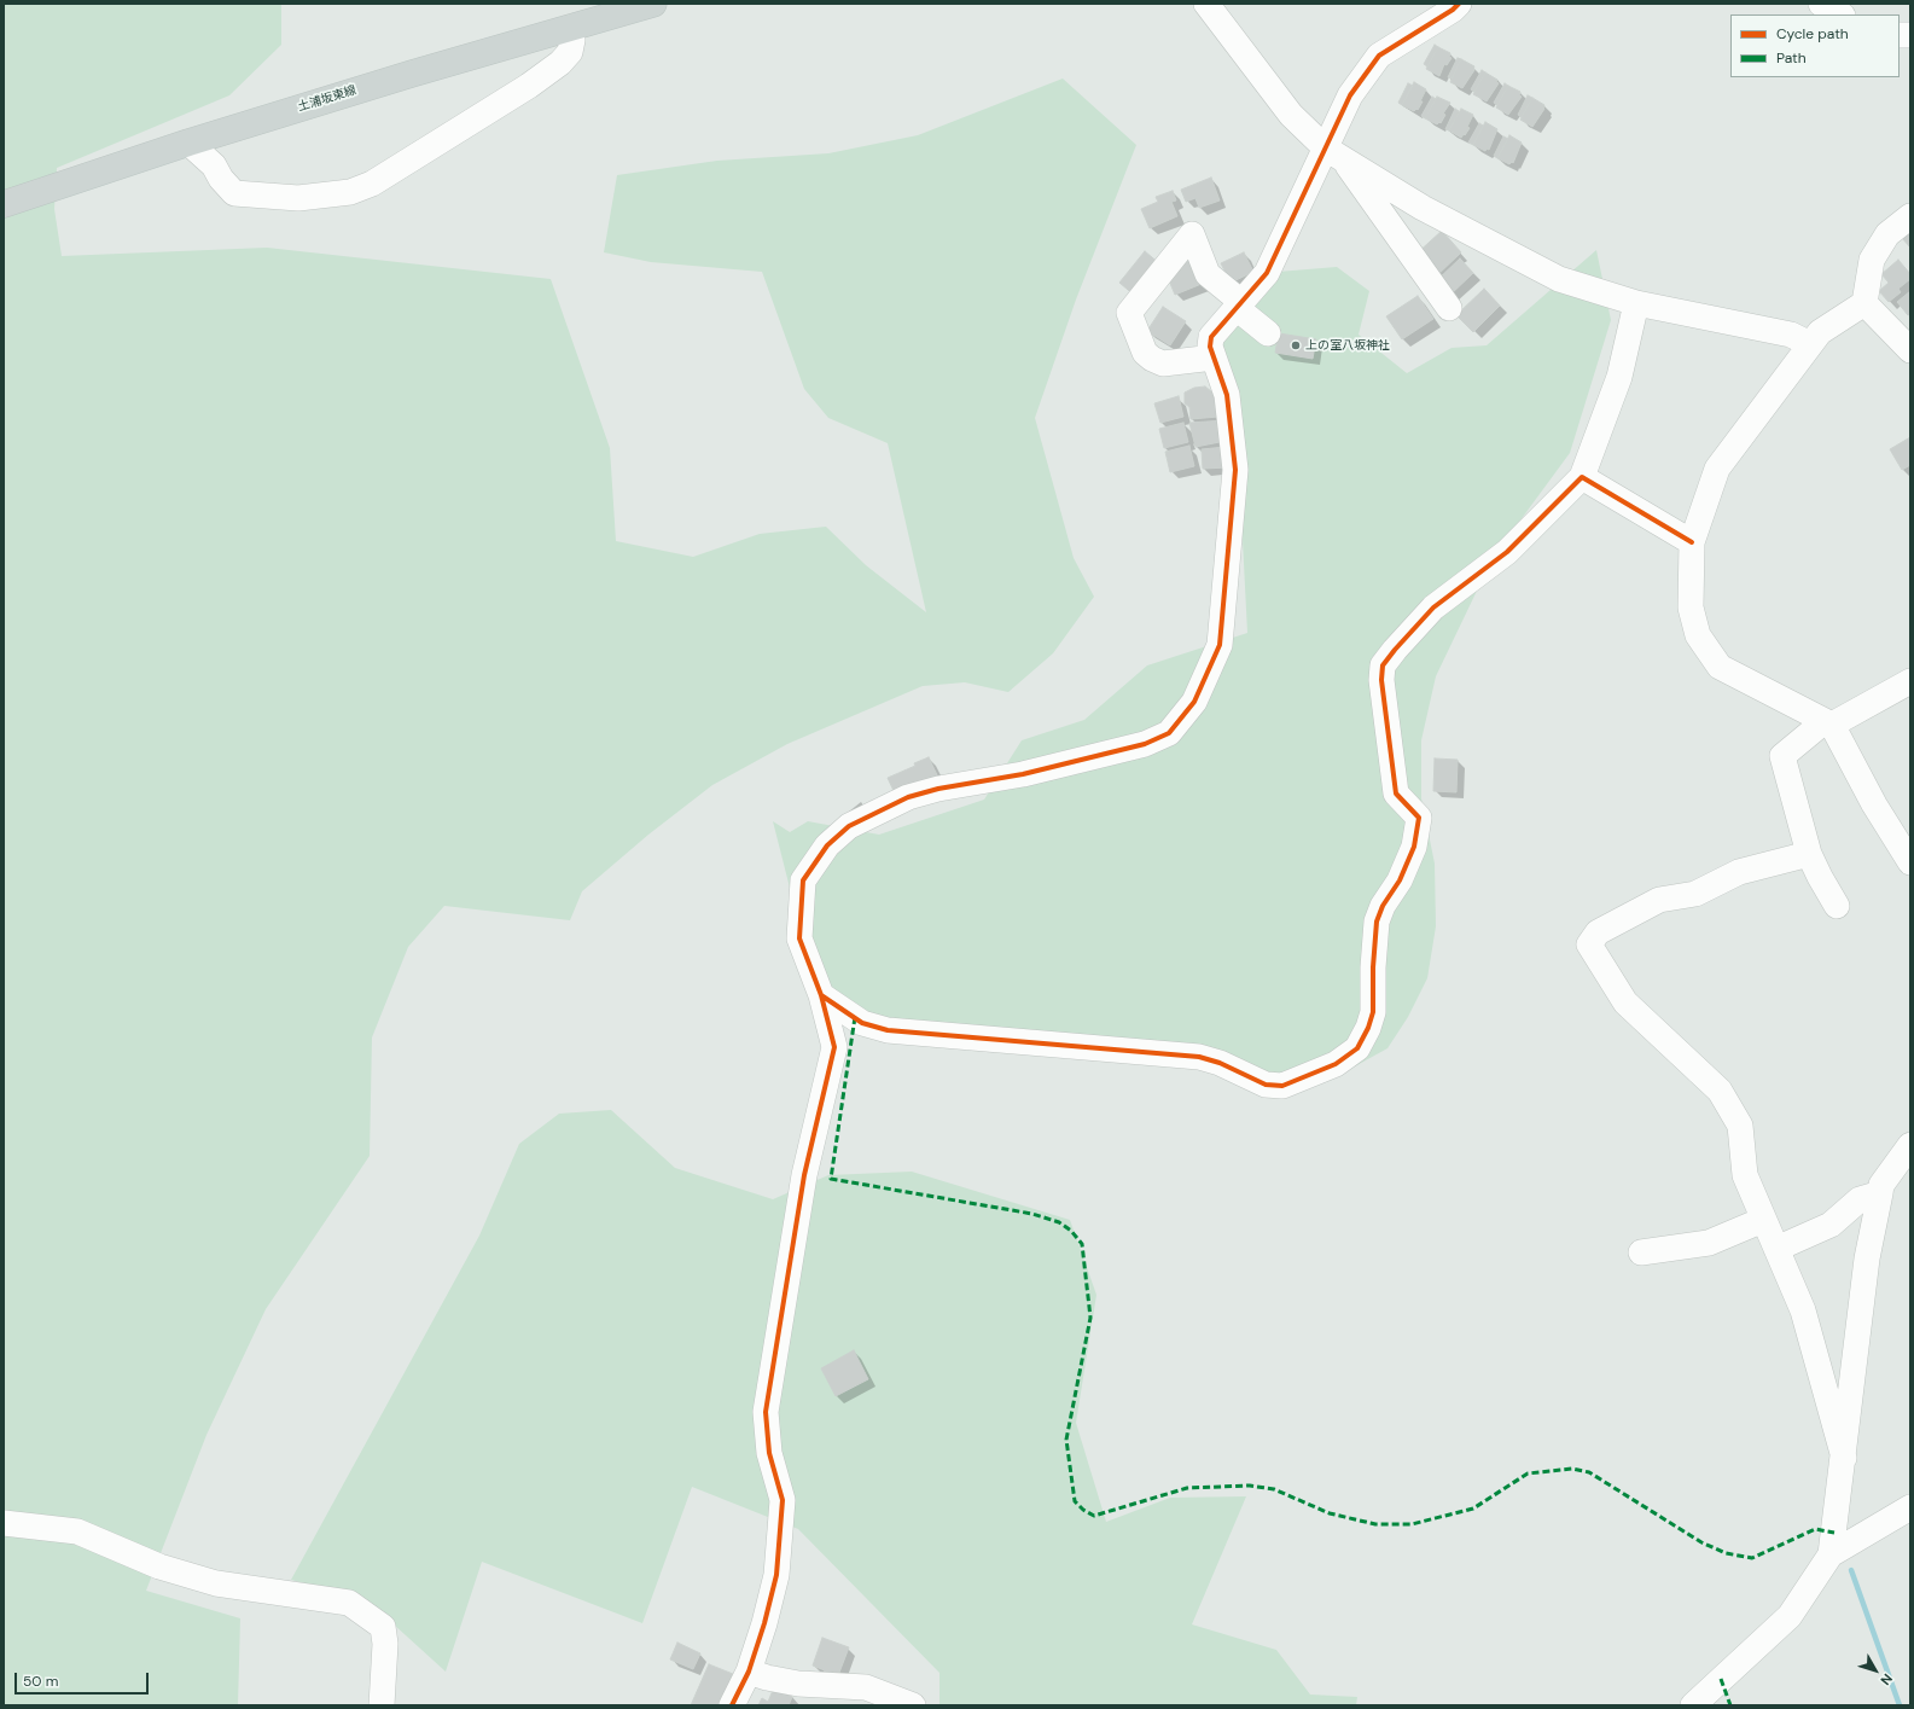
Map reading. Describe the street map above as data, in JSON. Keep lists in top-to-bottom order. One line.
{"streets":{"main road":["土浦坂東線"]},"places":["上の室八坂神社"],"legend":["Cycle path","Path"],"scale_bar":"50 m","north":"bottom right"}
